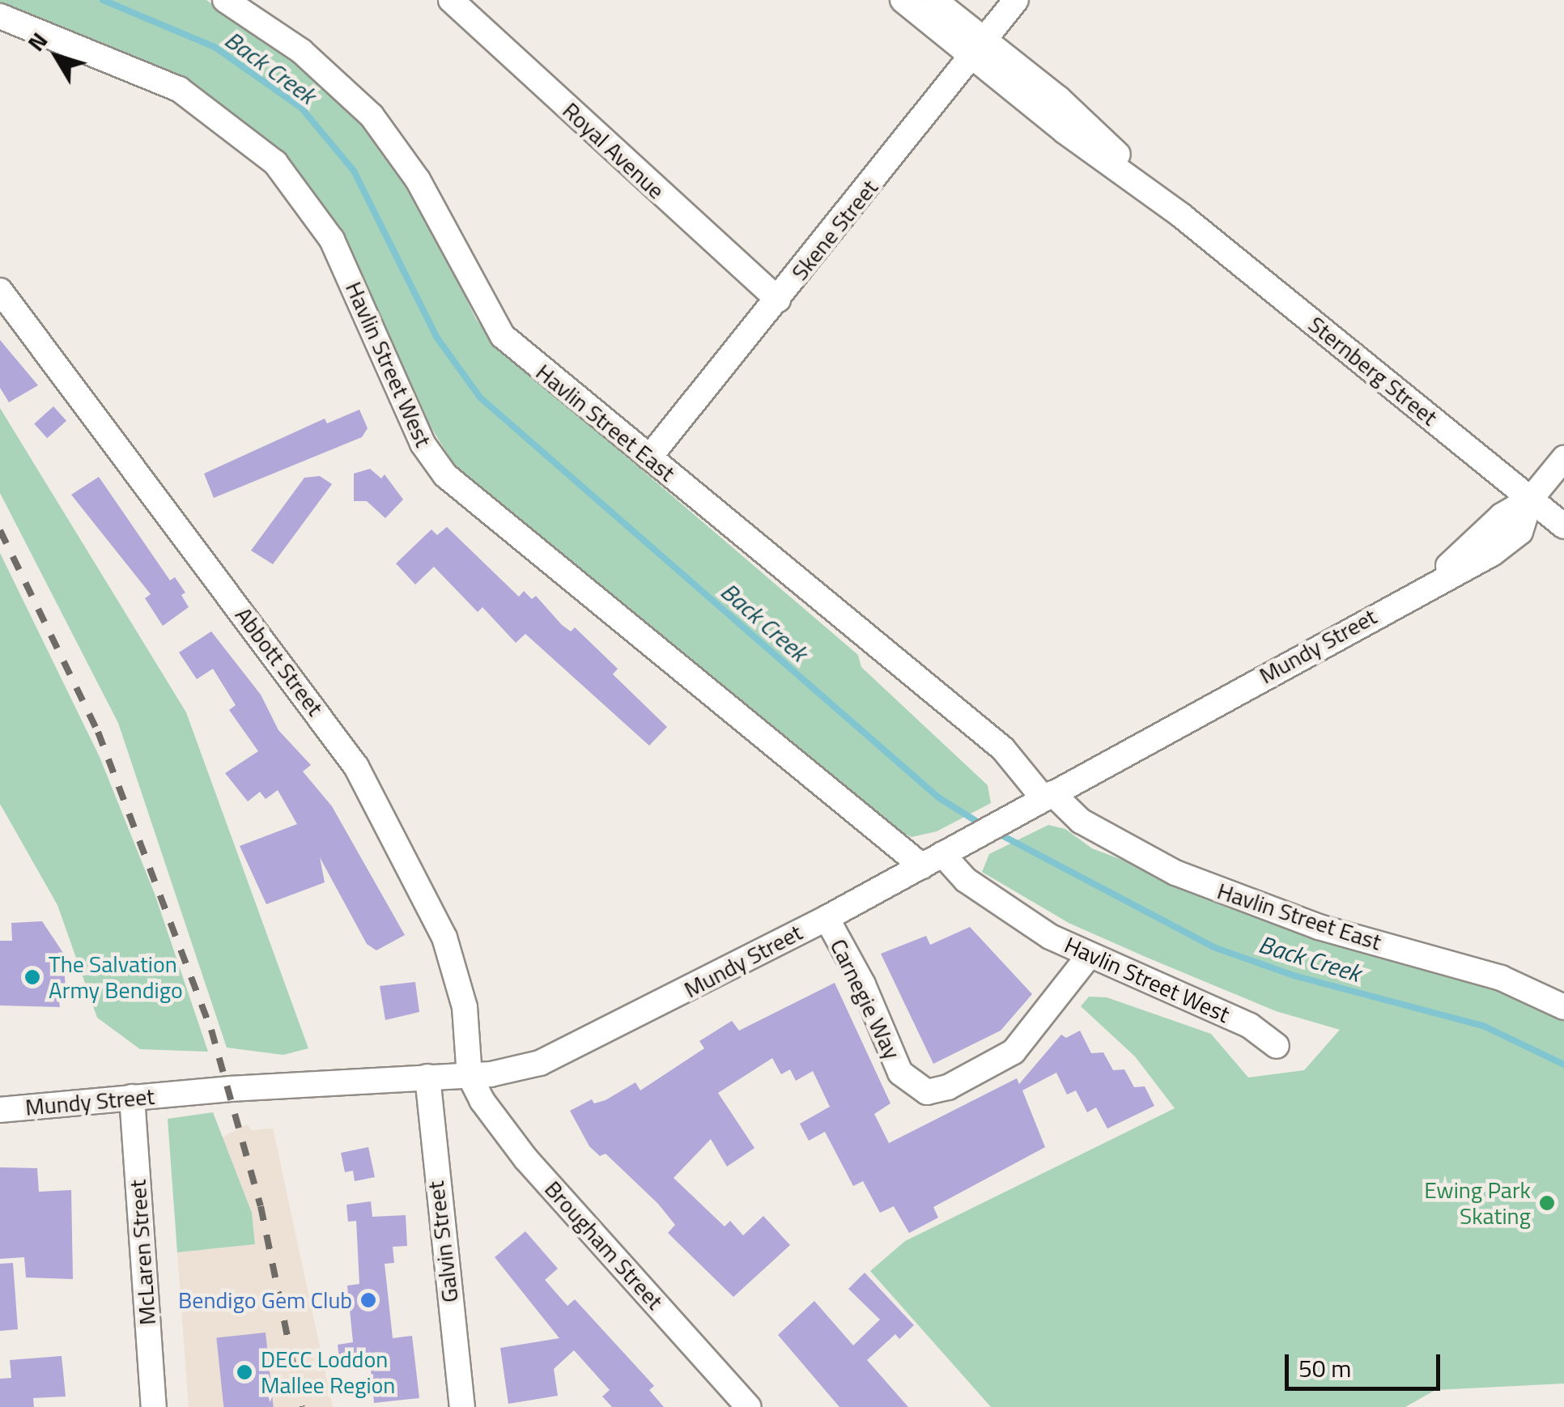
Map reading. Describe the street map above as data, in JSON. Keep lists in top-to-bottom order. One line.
{"streets":{"street":["Royal Avenue","Skene Street","Havlin Street West","Sternberg Street","Havlin Street East","Mundy Street","Abbott Street","Carnegie Way","Galvin Street","Brougham Street","McLaren Street"]},"crossings":[["Royal Avenue","Skene Street"],["Skene Street","Sternberg Street"],["Skene Street","Havlin Street East"],["Havlin Street West","Mundy Street"],["Havlin Street West","Carnegie Way"],["Sternberg Street","Mundy Street"],["Havlin Street East","Mundy Street"],["Mundy Street","Abbott Street"],["Mundy Street","Carnegie Way"],["Mundy Street","Galvin Street"],["Mundy Street","Brougham Street"],["Mundy Street","McLaren Street"],["Abbott Street","Brougham Street"]],"water":["Back Creek"],"places":["The Salvation Army Bendigo","Ewing Park Skating","Bendigo Gem Club","DECC Loddon Mallee Region"],"scale_bar":"50 m","north":"top left"}
